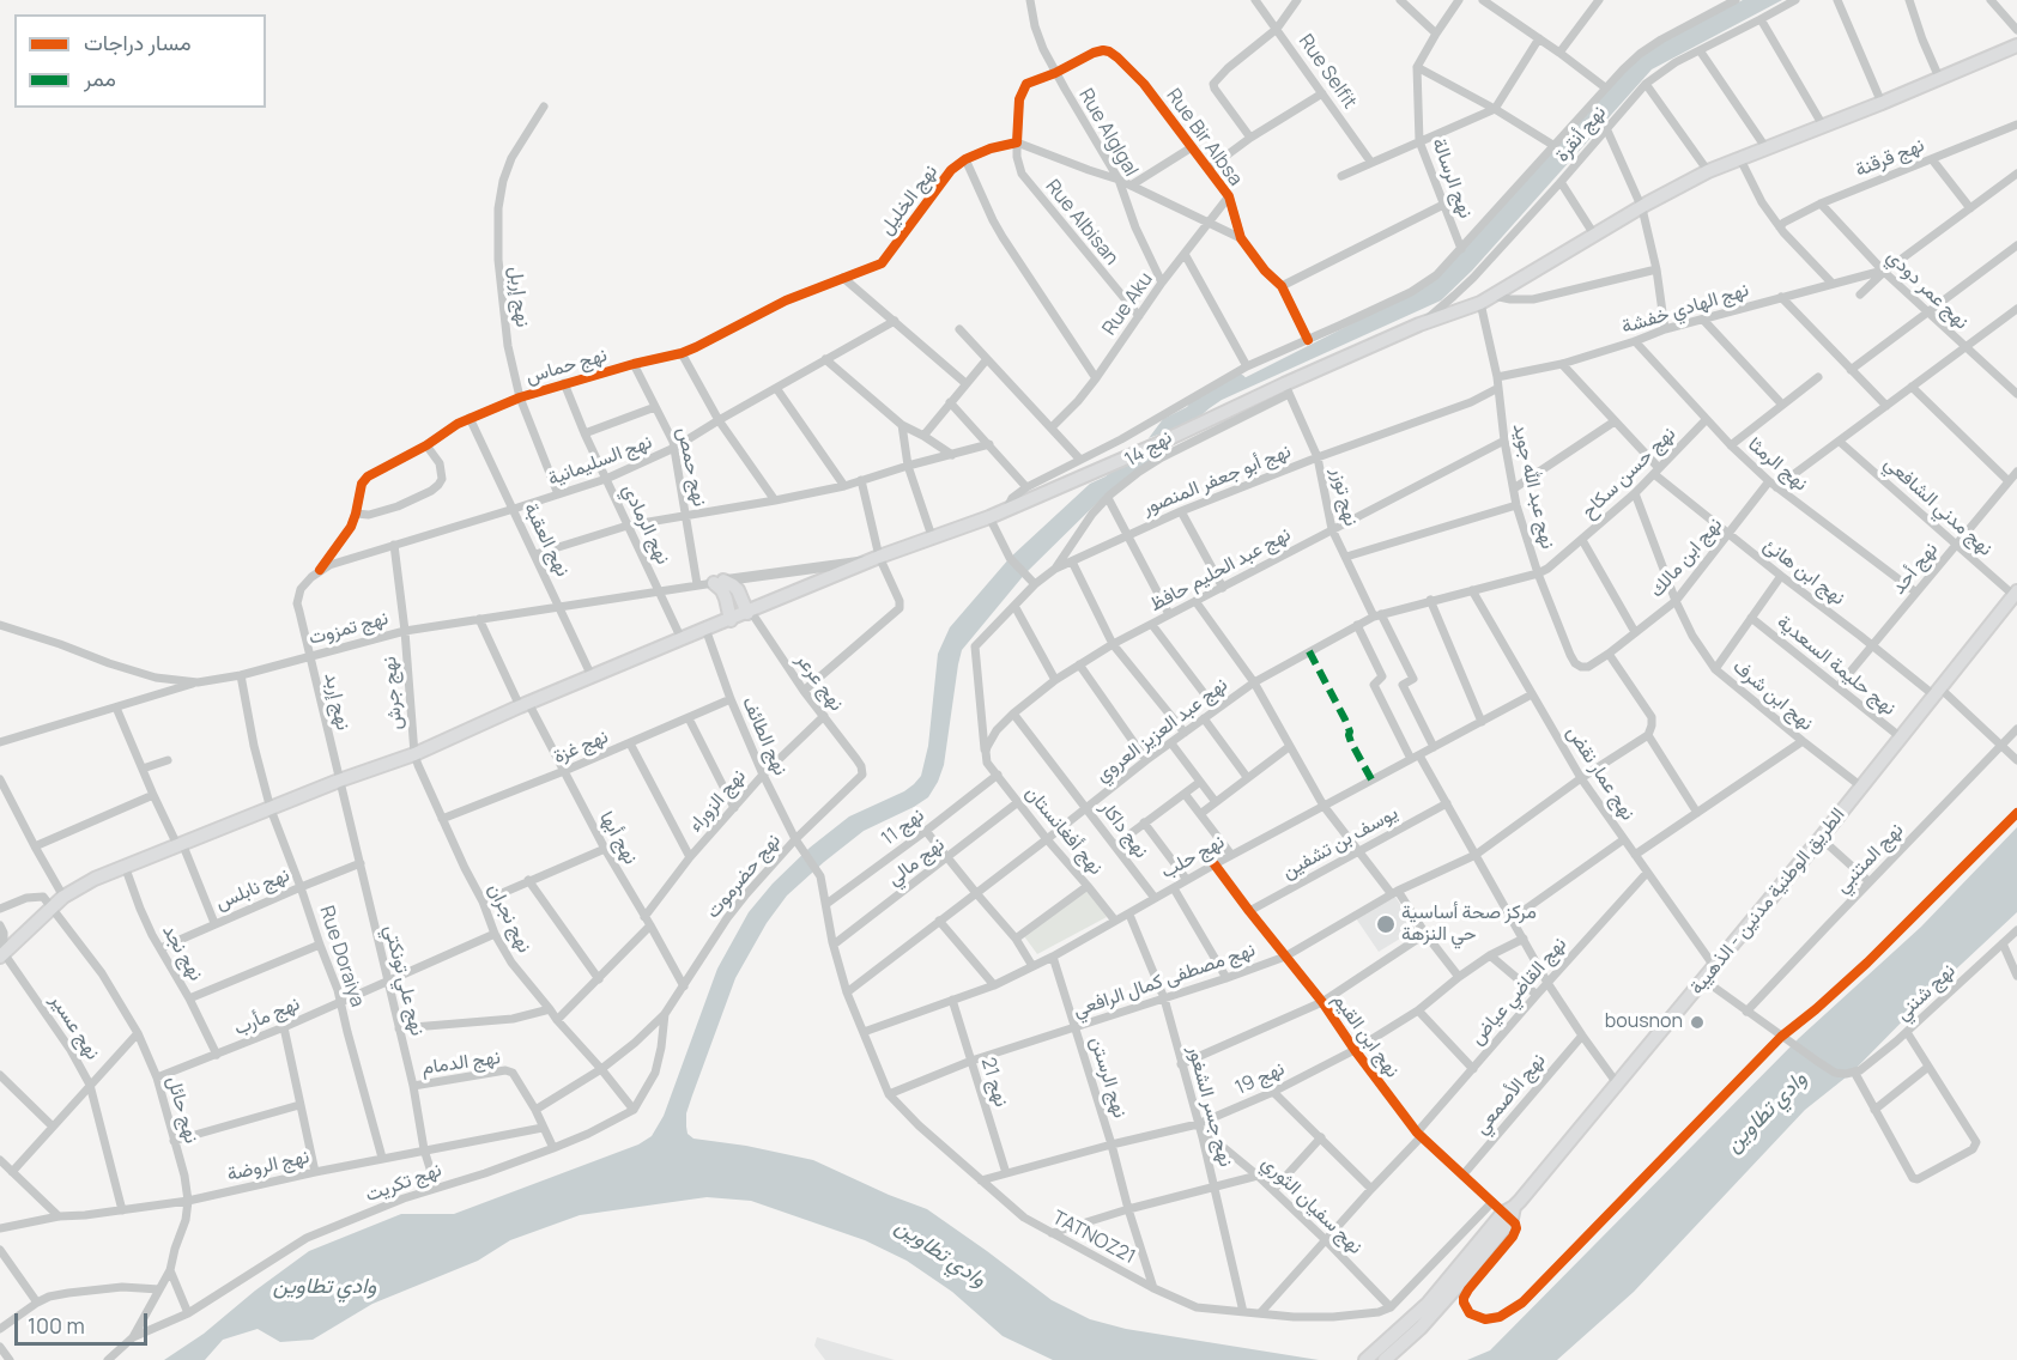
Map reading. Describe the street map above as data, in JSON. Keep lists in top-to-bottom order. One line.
{"streets":{"main road":["الطريق الوطنية مدنين - الذهيبة"],"street":["Rue Selfit","Rue Alglgal","نهج أنقرة","Rue Bir Albsa","نهج قرقنة","نهج الرسالة","نهج الخليل","Rue Albisan","نهج عمر دودي","نهج إربل","Rue Aku","نهج الهادي خفشة","نهج حماس","نهج 14","نهج السليمانية","نهج الرمثا","نهج حمص","نهج حسن سكاح","نهج أبو جعفر المنصور","نهج عبد الله جويد","نهج توزر","نهج مدني الشافعي","نهج الرمادي","نهج العقبة","نهج ابن مالك","نهج أحد","نهج عبد الحليم حافظ","نهج ابن هانئ","نهج تمزوت","نهج حليمة السعدية","نهج عرعر","نهج جرش","نهج ابن شرف","نهج إربد","نهج عبد العزيز العروي","نهج الطائف","نهج غزة","نهج عمار نقض","نهج الزوراء","نهج 11","نهج داكار","نهج أفغانستان","نهج أبها","يوسف بن تشفين","نهج حلب","نهج المتنبي","نهج مالي","نهج حضرموت","نهج نابلس","نهج نجران","نهج نجد","Rue Doraiya","نهج علي تونكتي","نهج مصطفى كمال الرافعي","نهج القاضي عياض","نهج شنني","نهج مأرب","نهج عسير","نهج ابن القيم","نهج الدمام","نهج الرستن","نهج 19","نهج 21","نهج الأصمعي","نهج جسر الشغور","نهج حائل","نهج الروضة","نهج تكريت","نهج سفيان الثوري","TATNOZ21"]},"crossings":[["Rue Alglgal","Rue Bir Albsa"],["Rue Alglgal","Rue Albisan"],["Rue Alglgal","Rue Aku"],["Rue Bir Albsa","Rue Albisan"],["Rue Bir Albsa","Rue Aku"],["نهج قرقنة","نهج عمر دودي"],["نهج الخليل","Rue Aku"],["نهج الخليل","نهج حماس"],["Rue Albisan","Rue Aku"],["نهج عمر دودي","نهج الهادي خفشة"],["نهج إربل","نهج حماس"],["نهج إربل","نهج السليمانية"],["نهج الهادي خفشة","نهج الرمثا"],["نهج الهادي خفشة","نهج عبد الله جويد"],["نهج الهادي خفشة","نهج ابن هانئ"],["نهج حماس","نهج السليمانية"],["نهج حماس","نهج حمص"],["نهج حماس","نهج الرمادي"],["نهج حماس","نهج العقبة"],["نهج 14","نهج أبو جعفر المنصور"],["نهج 14","نهج توزر"],["نهج السليمانية","نهج حمص"],["نهج السليمانية","نهج الرمادي"],["نهج السليمانية","نهج العقبة"],["نهج السليمانية","نهج جرش"],["نهج السليمانية","نهج إربد"],["نهج الرمثا","نهج حسن سكاح"],["نهج الرمثا","نهج ابن مالك"],["نهج الرمثا","نهج أحد"],["نهج حمص","نهج تمزوت"],["نهج حسن سكاح","نهج عبد الله جويد"],["نهج حسن سكاح","نهج ابن هانئ"],["نهج حسن سكاح","نهج ابن شرف"],["نهج حسن سكاح","نهج عبد العزيز العروي"],["نهج أبو جعفر المنصور","نهج عبد الله جويد"],["نهج أبو جعفر المنصور","نهج توزر"],["نهج أبو جعفر المنصور","نهج عبد الحليم حافظ"],["نهج أبو جعفر المنصور","نهج أفغانستان"],["نهج عبد الله جويد","نهج ابن مالك"],["نهج عبد الله جويد","نهج عبد الحليم حافظ"],["نهج عبد الله جويد","نهج عبد العزيز العروي"],["نهج توزر","نهج عبد الحليم حافظ"],["نهج توزر","نهج عبد العزيز العروي"],["نهج توزر","نهج حلب"],["نهج مدني الشافعي","نهج أحد"],["نهج مدني الشافعي","الطريق الوطنية مدنين - الذهيبة"],["نهج الرمادي","نهج تمزوت"],["نهج العقبة","نهج تمزوت"],["نهج ابن مالك","نهج ابن هانئ"],["نهج ابن مالك","نهج ابن شرف"],["نهج أحد","نهج ابن هانئ"],["نهج أحد","نهج حليمة السعدية"],["نهج عبد الحليم حافظ","نهج داكار"],["نهج عبد الحليم حافظ","نهج أفغانستان"],["نهج ابن هانئ","نهج المتنبي"],["نهج ابن هانئ","الطريق الوطنية مدنين - الذهيبة"],["نهج تمزوت","نهج جرش"],["نهج تمزوت","نهج إربد"],["نهج تمزوت","نهج أبها"],["نهج تمزوت","Rue Doraiya"],["نهج حليمة السعدية","الطريق الوطنية مدنين - الذهيبة"],["نهج عرعر","نهج الزوراء"],["نهج عرعر","نهج حضرموت"],["نهج جرش","نهج نجران"],["نهج ابن شرف","الطريق الوطنية مدنين - الذهيبة"],["نهج إربد","نهج علي تونكتي"],["نهج عبد العزيز العروي","نهج عمار نقض"],["نهج عبد العزيز العروي","نهج داكار"],["نهج عبد العزيز العروي","نهج أفغانستان"],["نهج عبد العزيز العروي","TATNOZ21"],["نهج الطائف","نهج غزة"],["نهج الطائف","نهج الزوراء"],["نهج الطائف","نهج حضرموت"],["نهج الطائف","TATNOZ21"],["نهج غزة","نهج أبها"],["نهج غزة","نهج نجران"],["نهج عمار نقض","نهج حلب"],["نهج عمار نقض","الطريق الوطنية مدنين - الذهيبة"],["نهج عمار نقض","نهج مصطفى كمال الرافعي"],["نهج عمار نقض","نهج القاضي عياض"],["نهج الزوراء","نهج أبها"],["نهج 11","نهج أفغانستان"],["نهج 11","TATNOZ21"],["نهج داكار","نهج حلب"],["نهج أفغانستان","نهج حلب"],["نهج أفغانستان","نهج مالي"],["نهج أبها","نهج حضرموت"],["يوسف بن تشفين","نهج ابن القيم"],["نهج حلب","نهج ابن القيم"],["نهج حلب","نهج الرستن"],["نهج حلب","نهج 21"],["نهج حلب","نهج جسر الشغور"],["نهج حلب","TATNOZ21"],["نهج مالي","TATNOZ21"],["نهج حضرموت","نهج نجران"],["نهج حضرموت","نهج الدمام"],["نهج نابلس","نهج نجد"],["نهج نابلس","Rue Doraiya"],["نهج نابلس","نهج علي تونكتي"],["الطريق الوطنية مدنين - الذهيبة","نهج ابن القيم"],["نهج نجران","نهج مأرب"],["نهج نجران","نهج تكريت"],["نهج نجد","نهج مأرب"],["Rue Doraiya","نهج مأرب"],["Rue Doraiya","نهج الروضة"],["نهج علي تونكتي","نهج مأرب"],["نهج علي تونكتي","نهج الدمام"],["نهج علي تونكتي","نهج الروضة"],["نهج علي تونكتي","نهج تكريت"],["نهج مصطفى كمال الرافعي","نهج ابن القيم"],["نهج مصطفى كمال الرافعي","نهج الرستن"],["نهج مصطفى كمال الرافعي","نهج 21"],["نهج مصطفى كمال الرافعي","نهج جسر الشغور"],["نهج مصطفى كمال الرافعي","TATNOZ21"],["نهج القاضي عياض","نهج ابن القيم"],["نهج القاضي عياض","نهج سفيان الثوري"],["نهج القاضي عياض","TATNOZ21"],["نهج مأرب","نهج حائل"],["نهج عسير","نهج الروضة"],["نهج ابن القيم","نهج 19"],["نهج ابن القيم","نهج الأصمعي"],["نهج الدمام","نهج الروضة"],["نهج الدمام","نهج تكريت"],["نهج الرستن","نهج 19"],["نهج الرستن","TATNOZ21"],["نهج 19","نهج 21"],["نهج 19","نهج جسر الشغور"],["نهج 19","TATNOZ21"],["نهج جسر الشغور","نهج سفيان الثوري"],["نهج جسر الشغور","TATNOZ21"],["نهج حائل","نهج الروضة"],["نهج حائل","نهج تكريت"],["نهج سفيان الثوري","TATNOZ21"]],"water":["وادي تطاوين"],"places":["مركز صحة أساسية حي النزهة","bousnon"],"legend":["مسار دراجات","ممر"],"scale_bar":"100 m"}
